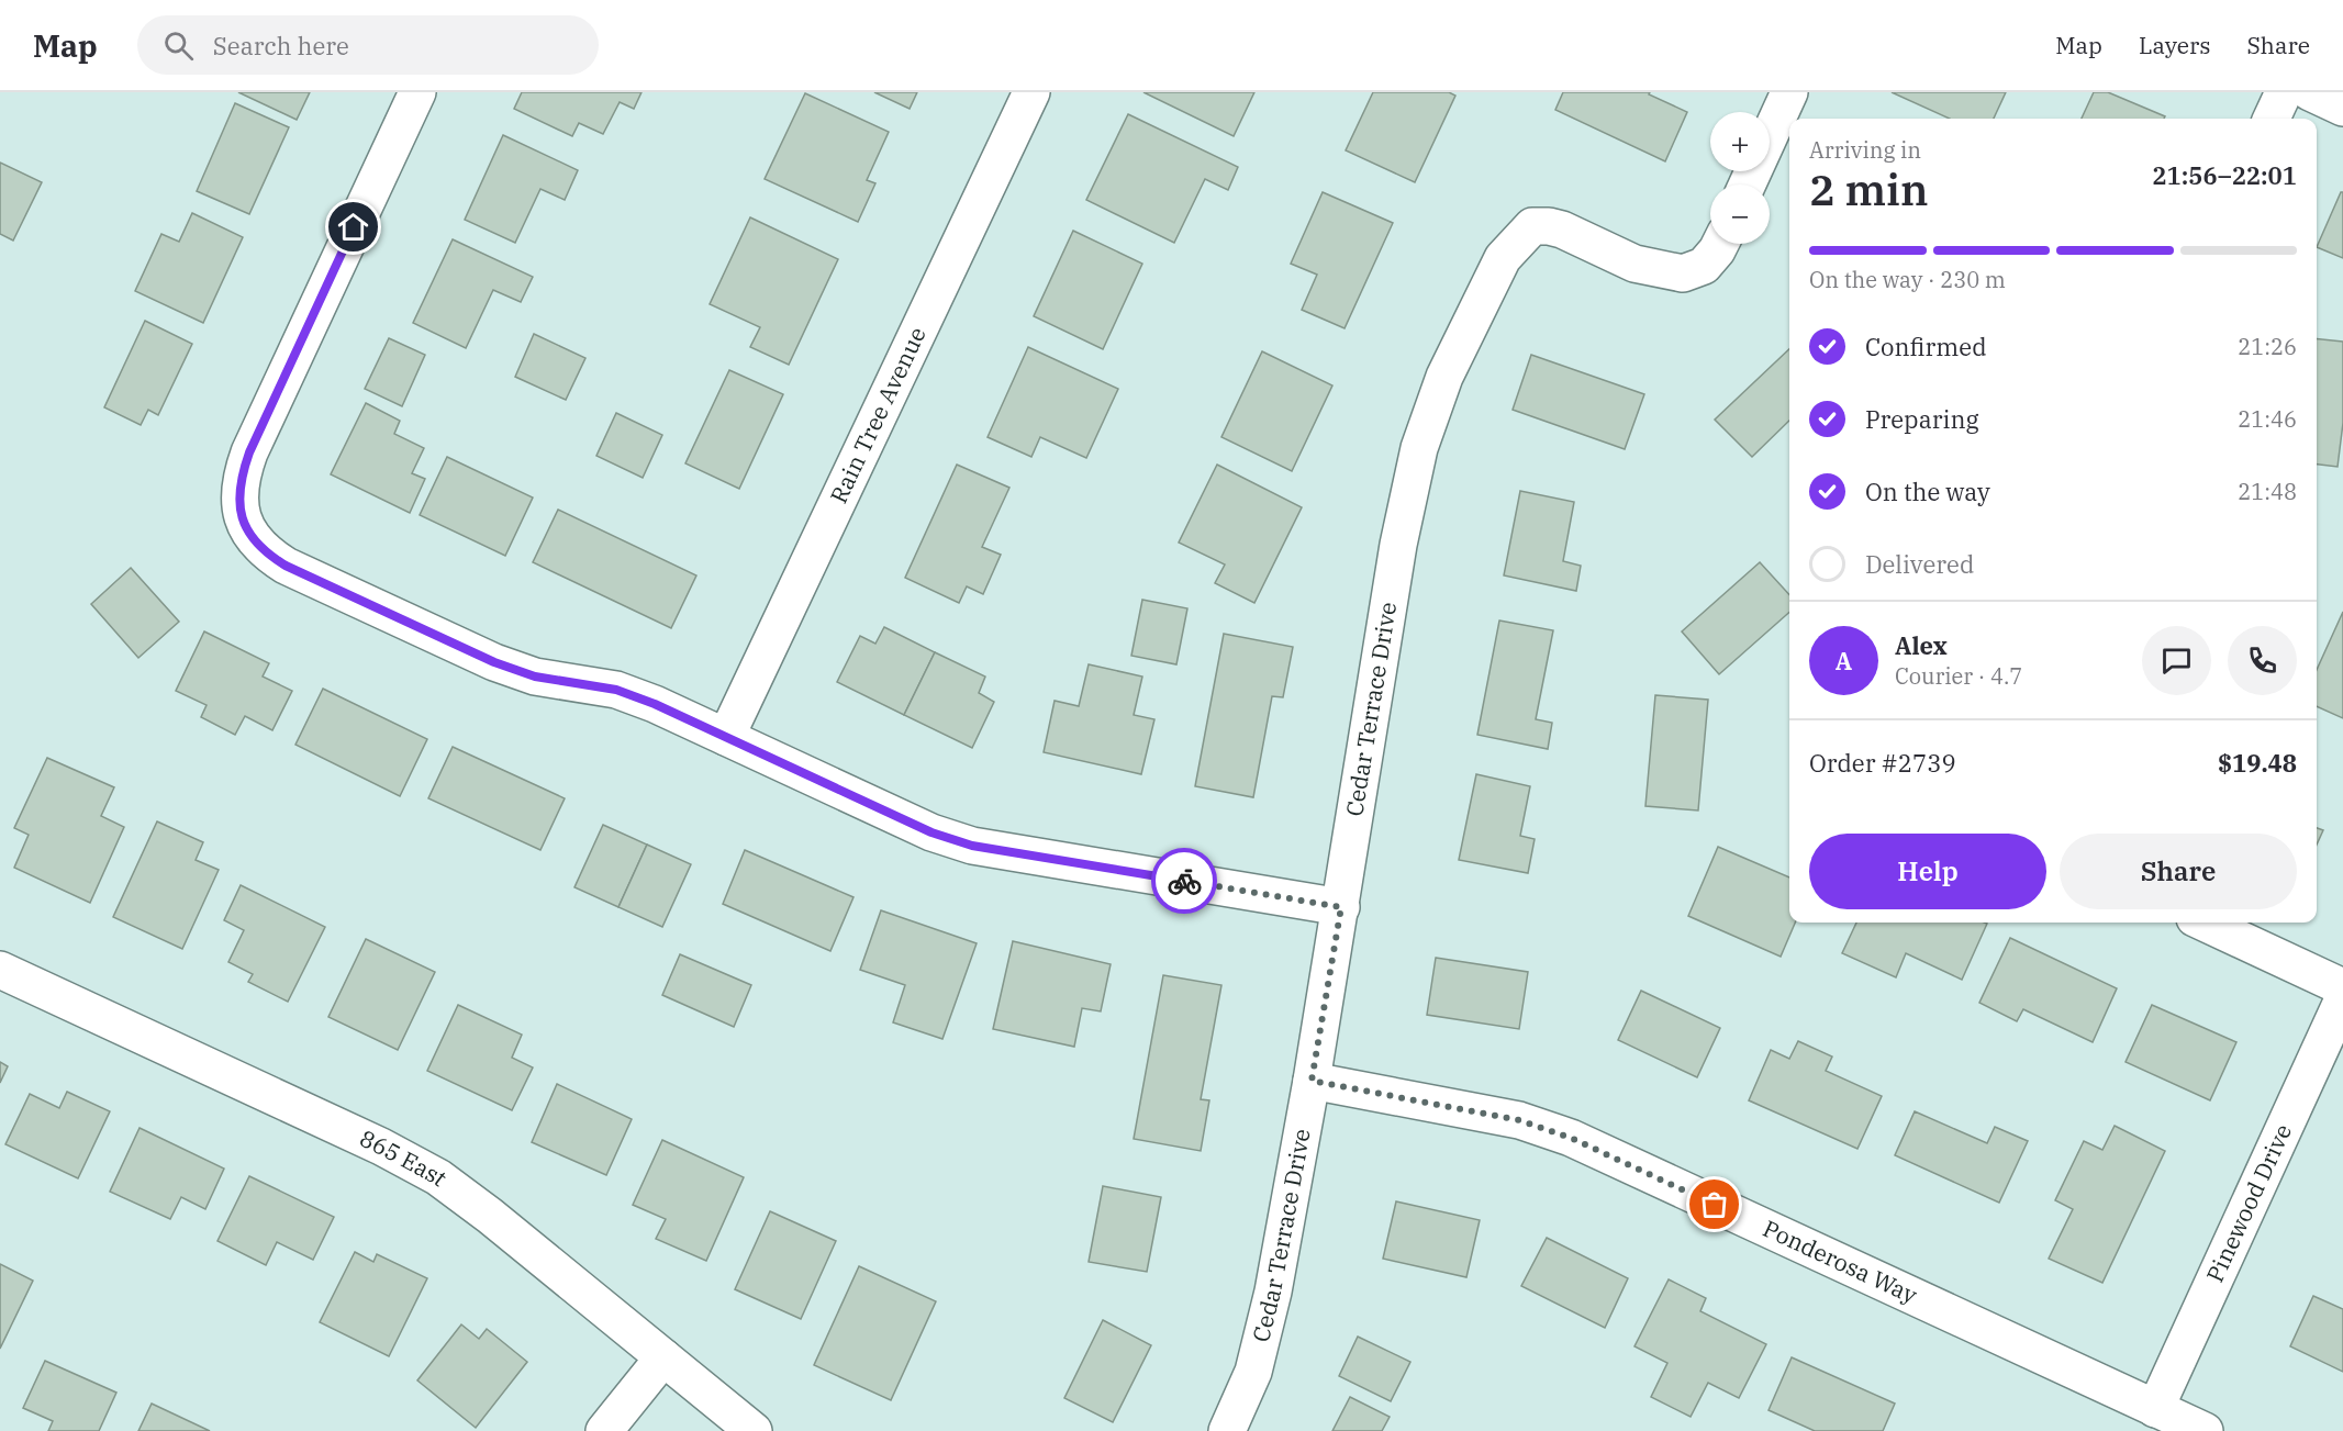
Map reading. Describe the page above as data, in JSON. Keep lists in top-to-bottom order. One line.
{"streets":{"street":["Rain Tree Avenue","Cedar Terrace Drive","865 East","Pinewood Drive","Ponderosa Way"]},"crossings":[["Cedar Terrace Drive","Ponderosa Way"],["Pinewood Drive","Ponderosa Way"]],"page":{"header":"Map","search":"Search here","nav":["Map","Layers","Share"],"map_buttons":["+","−"],"heading":["2 min","Arriving in","21:56–22:01"],"panel":["Alex","Courier · 4.7","Order #2739","$19.48"],"bar":"On the way · 230 m","list":[["Confirmed","21:26"],["Preparing","21:46"],["On the way","21:48"],"Delivered"],"round":"A","buttons":["Help","Share"]}}
